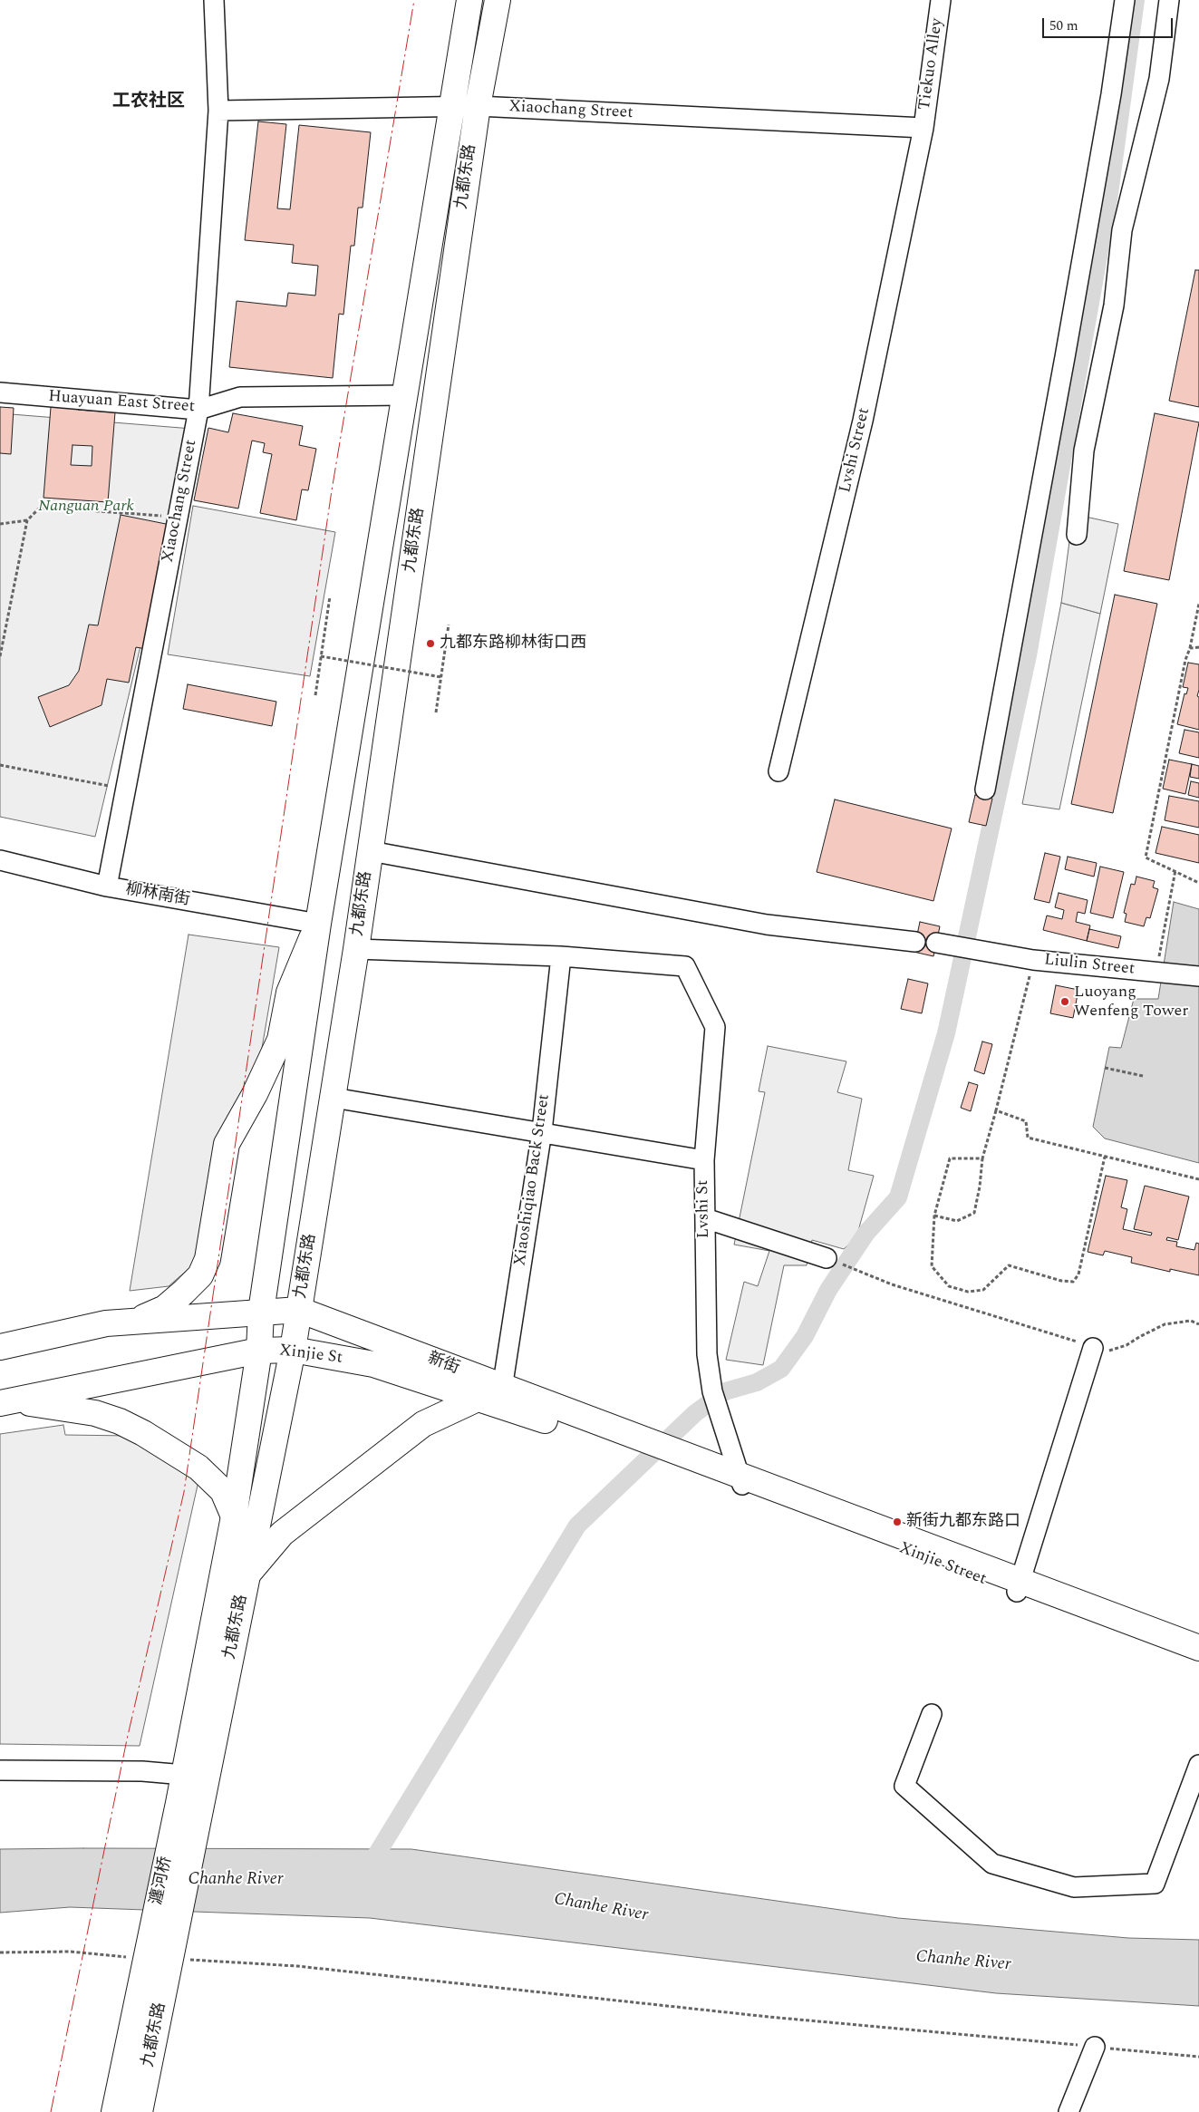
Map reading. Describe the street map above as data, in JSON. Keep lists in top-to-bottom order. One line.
{"streets":{"main road":["九都东路","Xinjie St","新街","Xinjie Street","瀍河桥"],"street":["Tiekuo Alley","Xiaochang Street","Huayuan East Street","Lvshi Street","柳林南街","Liulin Street","Xiaoshiqiao Back Street","Lvshi St"]},"crossings":[["Tiekuo Alley","Xiaochang Street"],["Tiekuo Alley","Lvshi Street"],["Xiaochang Street","九都东路"],["Xiaochang Street","Huayuan East Street"],["Xiaochang Street","Lvshi Street"],["Xiaochang Street","柳林南街"],["九都东路","Huayuan East Street"],["九都东路","柳林南街"],["九都东路","Xinjie St"],["九都东路","新街"],["九都东路","瀍河桥"],["Xiaoshiqiao Back Street","Lvshi St"],["Xiaoshiqiao Back Street","Xinjie St"],["Xiaoshiqiao Back Street","新街"],["Lvshi St","Xinjie Street"],["Xinjie St","新街"],["Xinjie St","Xinjie Street"]],"districts":["工农社区"],"water":["Chanhe River"],"parks":["Nanguan Park"],"places":["九都东路柳林街口西","Luoyang Wenfeng Tower","新街九都东路口"],"scale_bar":"50 m"}
